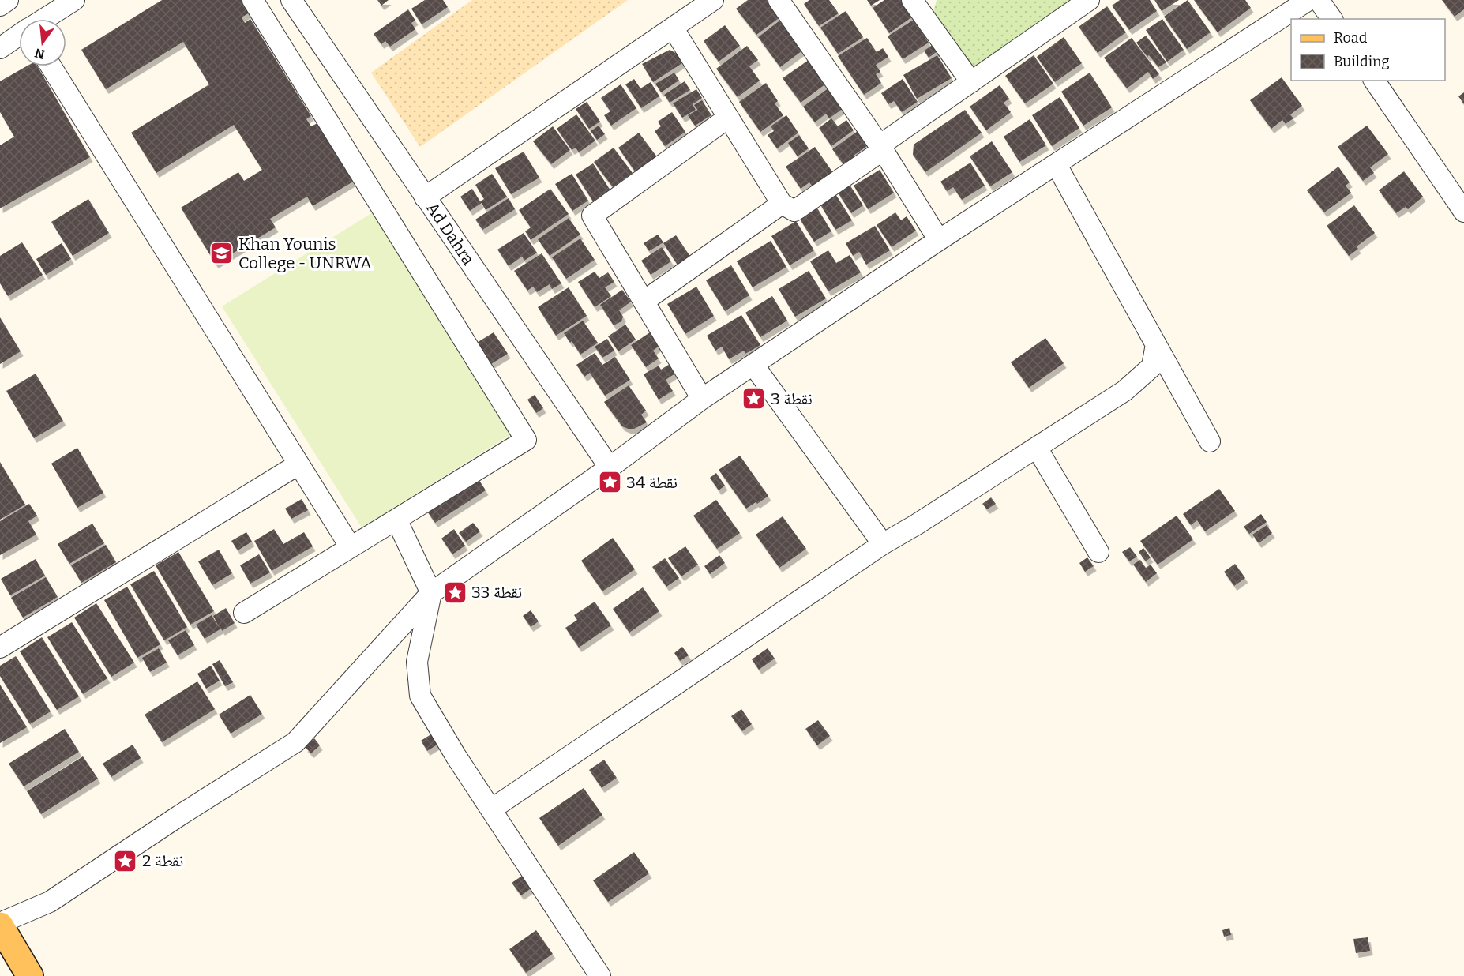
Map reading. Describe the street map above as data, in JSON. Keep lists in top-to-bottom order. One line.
{"streets":{"street":["Ad Dahra"]},"places":{"school or university":["Khan Younis College - UNRWA"],"place":["نقطة 3","نقطة 34","نقطة 33","نقطة 2"]},"legend":["Road","Building"],"north":"bottom"}
